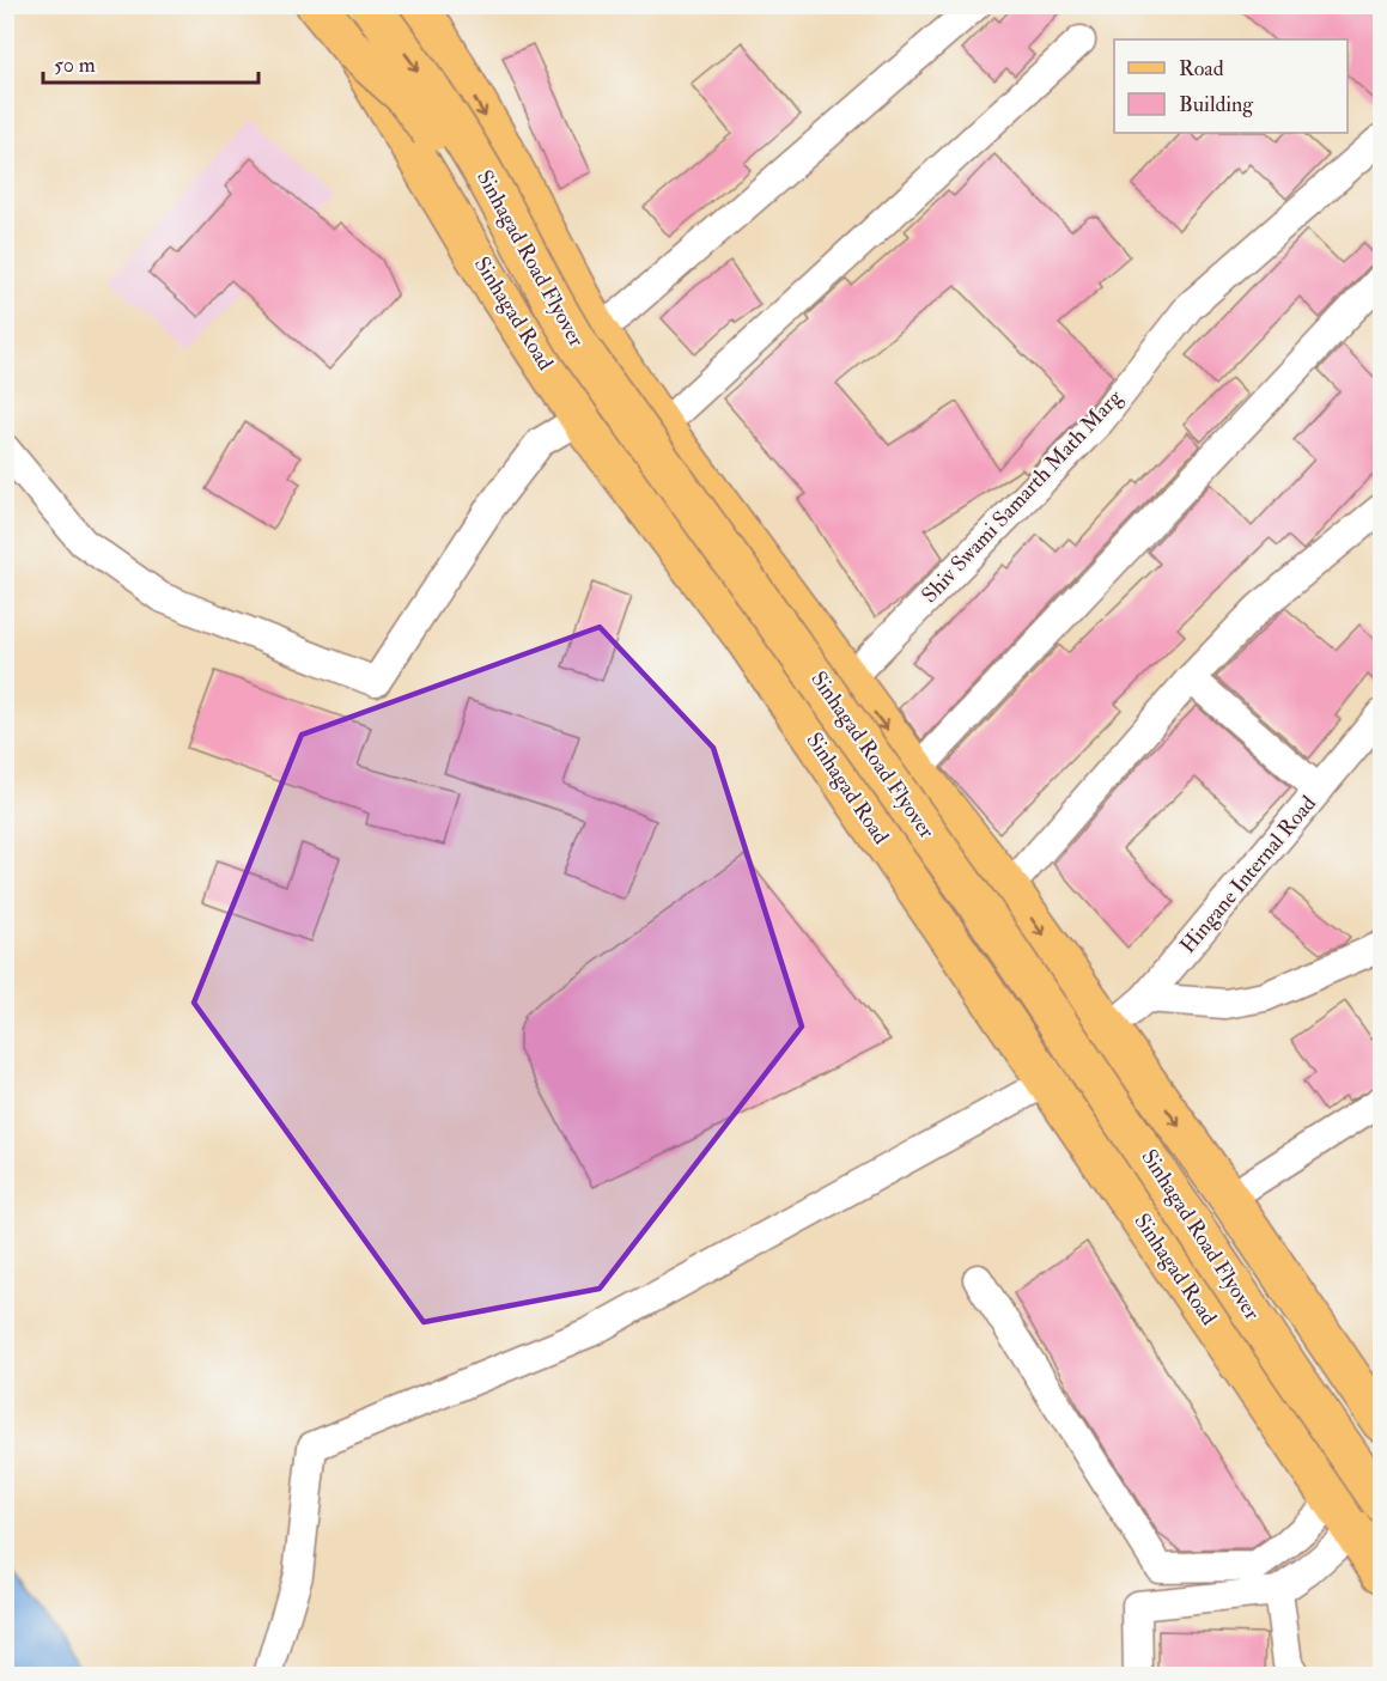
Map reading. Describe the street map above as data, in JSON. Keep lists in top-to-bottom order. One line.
{"streets":{"main road":["Sinhagad Road Flyover","Sinhagad Road"],"street":["Shiv Swami Samarth Math Marg","Hingane Internal Road"]},"crossings":[["Sinhagad Road Flyover","Sinhagad Road"],["Sinhagad Road","Hingane Internal Road"]],"legend":["Road","Building"],"scale_bar":"50 m"}
